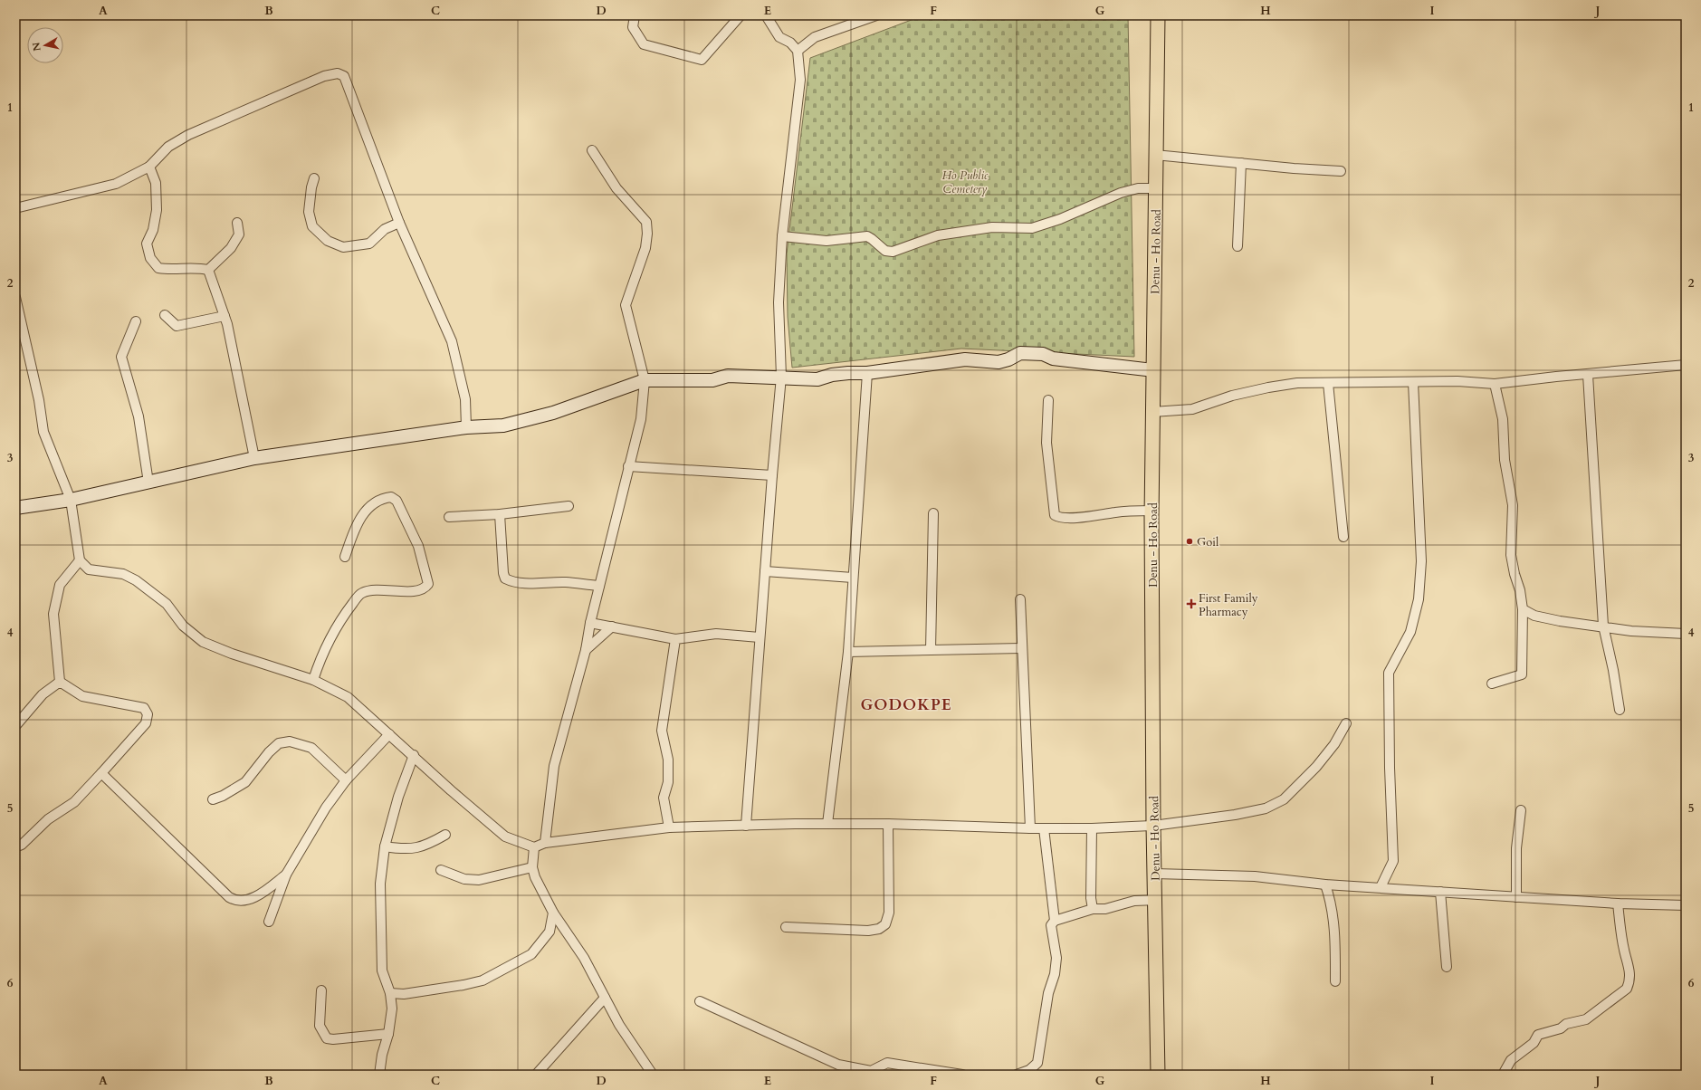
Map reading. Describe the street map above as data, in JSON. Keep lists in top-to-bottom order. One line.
{"streets":{"main road":["Denu - Ho Road"]},"districts":["GODOKPE"],"parks":["Ho Public Cemetery"],"places":{"other":["Goil"],"health":["First Family Pharmacy"]},"north":"left","grid":{"columns":["A","B","C","D","E","F","G","H","I","J"],"rows":["1","2","3","4","5","6"]}}
